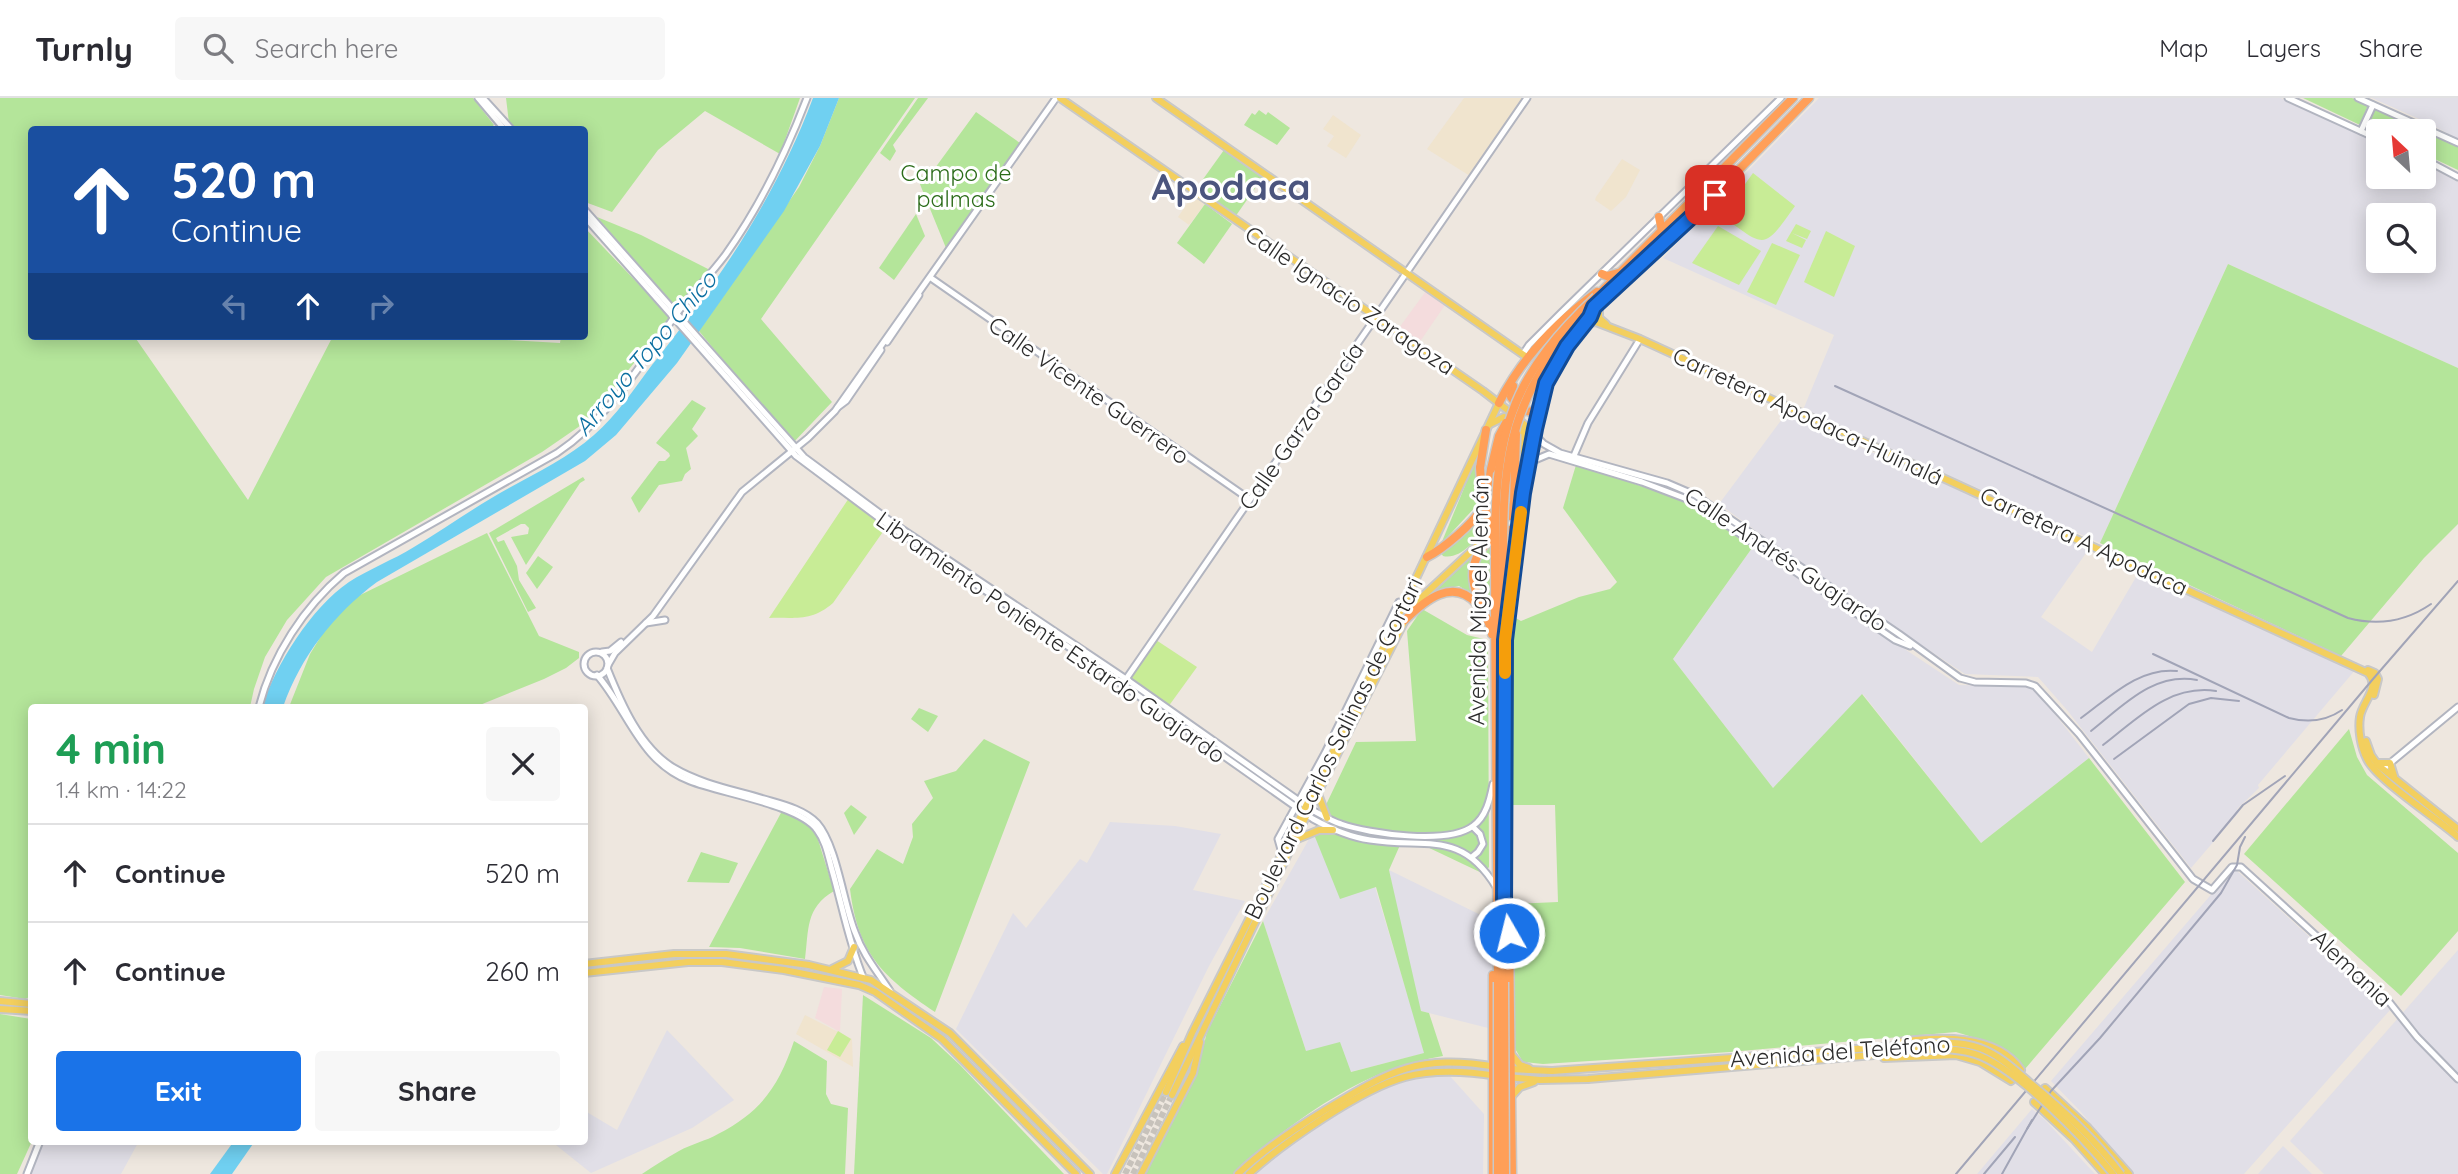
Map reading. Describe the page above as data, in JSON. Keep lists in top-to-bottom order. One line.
{"streets":{"highway":["Avenida Miguel Alemán"],"main road":["Calle Ignacio Zaragoza","Carretera Apodaca-Huinalá","Carretera A Apodaca","Boulevard Carlos Salinas de Gortari","Avenida del Teléfono"],"street":["Calle Vicente Guerrero","Calle Garza García","Calle Andrés Guajardo","Libramiento Poniente Estardo Guajardo","Alemania"]},"crossings":[["Calle Ignacio Zaragoza","Calle Garza García"],["Calle Ignacio Zaragoza","Calle Andrés Guajardo"],["Calle Ignacio Zaragoza","Boulevard Carlos Salinas de Gortari"],["Calle Vicente Guerrero","Calle Garza García"],["Carretera Apodaca-Huinalá","Carretera A Apodaca"],["Calle Garza García","Libramiento Poniente Estardo Guajardo"],["Calle Andrés Guajardo","Alemania"],["Libramiento Poniente Estardo Guajardo","Boulevard Carlos Salinas de Gortari"]],"districts":["Apodaca"],"water":["Arroyo Topo Chico"],"parks":["Campo de palmas"],"north":"top left","page":{"header":"Turnly","search":"Search here","nav":["Map","Layers","Share"],"turn":["520 m","Continue"],"heading":["4 min","1.4 km · 14:22"],"list":[{"name":"Continue","value":"520 m"},{"name":"Continue","value":"260 m"}],"buttons":["Exit","Share"]}}
